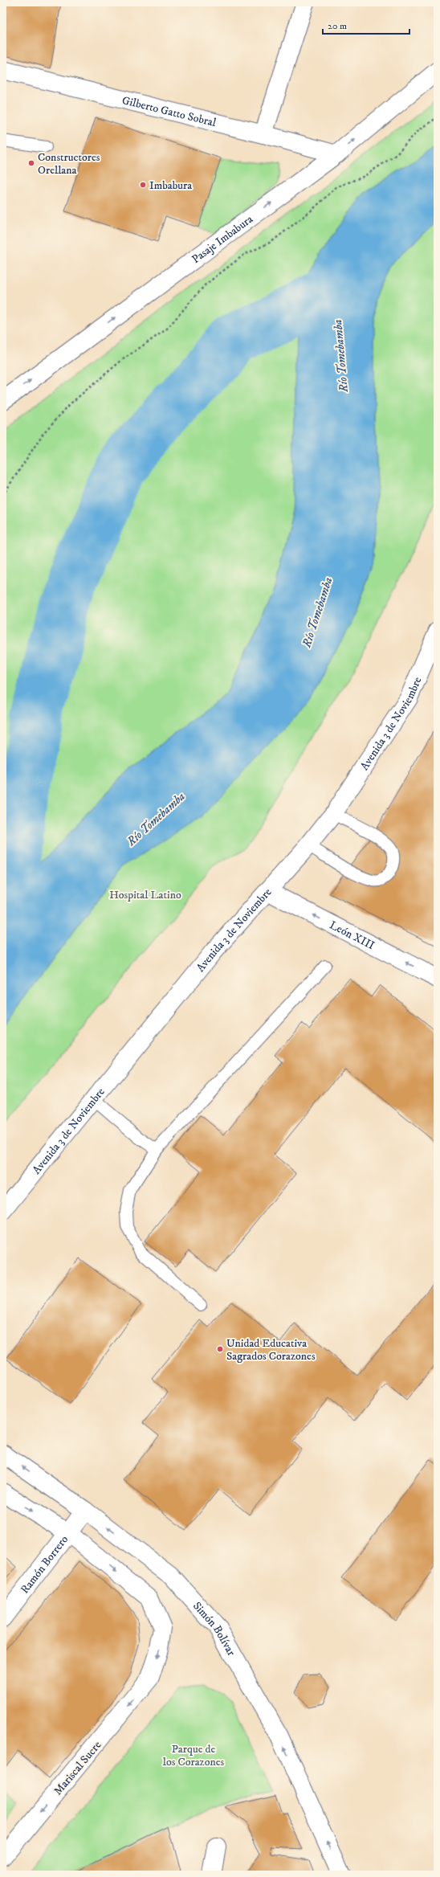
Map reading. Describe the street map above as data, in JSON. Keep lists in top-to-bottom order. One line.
{"streets":{"street":["Gilberto Gatto Sobral","Pasaje Imbabura","Avenida 3 de Noviembre","León XIII","Ramón Borrero","Simón Bolívar","Mariscal Sucre"]},"crossings":[["Gilberto Gatto Sobral","Pasaje Imbabura"],["Avenida 3 de Noviembre","León XIII"],["Ramón Borrero","Simón Bolívar"],["Ramón Borrero","Mariscal Sucre"]],"one_way":["Pasaje Imbabura","León XIII","Simón Bolívar"],"water":["Río Tomebamba"],"parks":["Hospital Latino","Parque de los Corazones"],"places":["Constructores Orellana","Imbabura","Unidad Educativa Sagrados Corazones"],"scale_bar":"20 m"}
